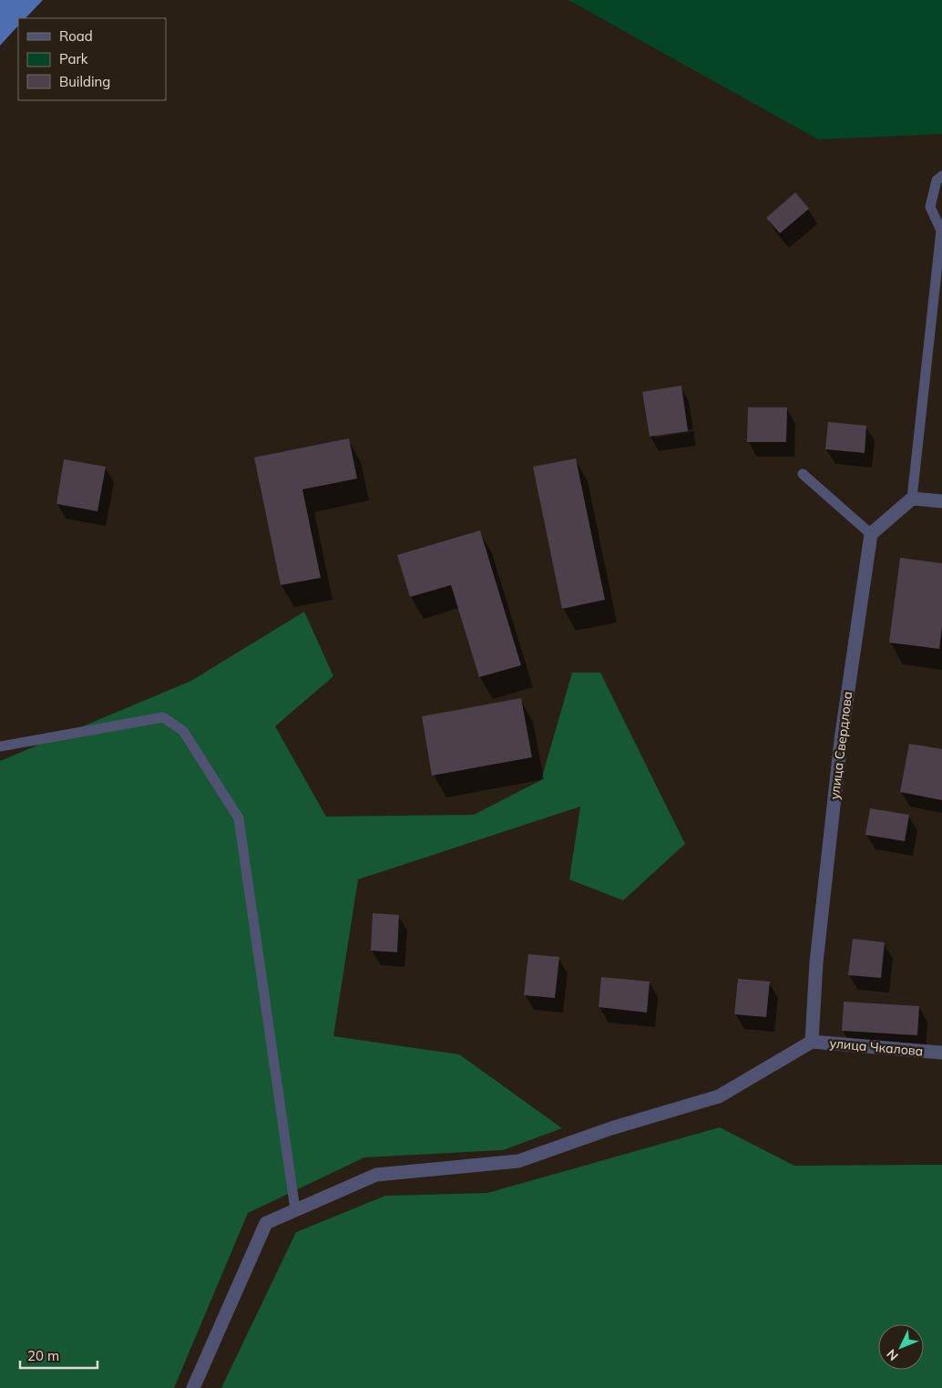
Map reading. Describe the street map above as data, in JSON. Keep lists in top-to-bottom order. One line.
{"streets":{"street":["улица Свердлова","улица Чкалова"]},"crossings":[["улица Свердлова","улица Чкалова"]],"legend":["Road","Park","Building"],"scale_bar":"20 m","north":"bottom left"}
